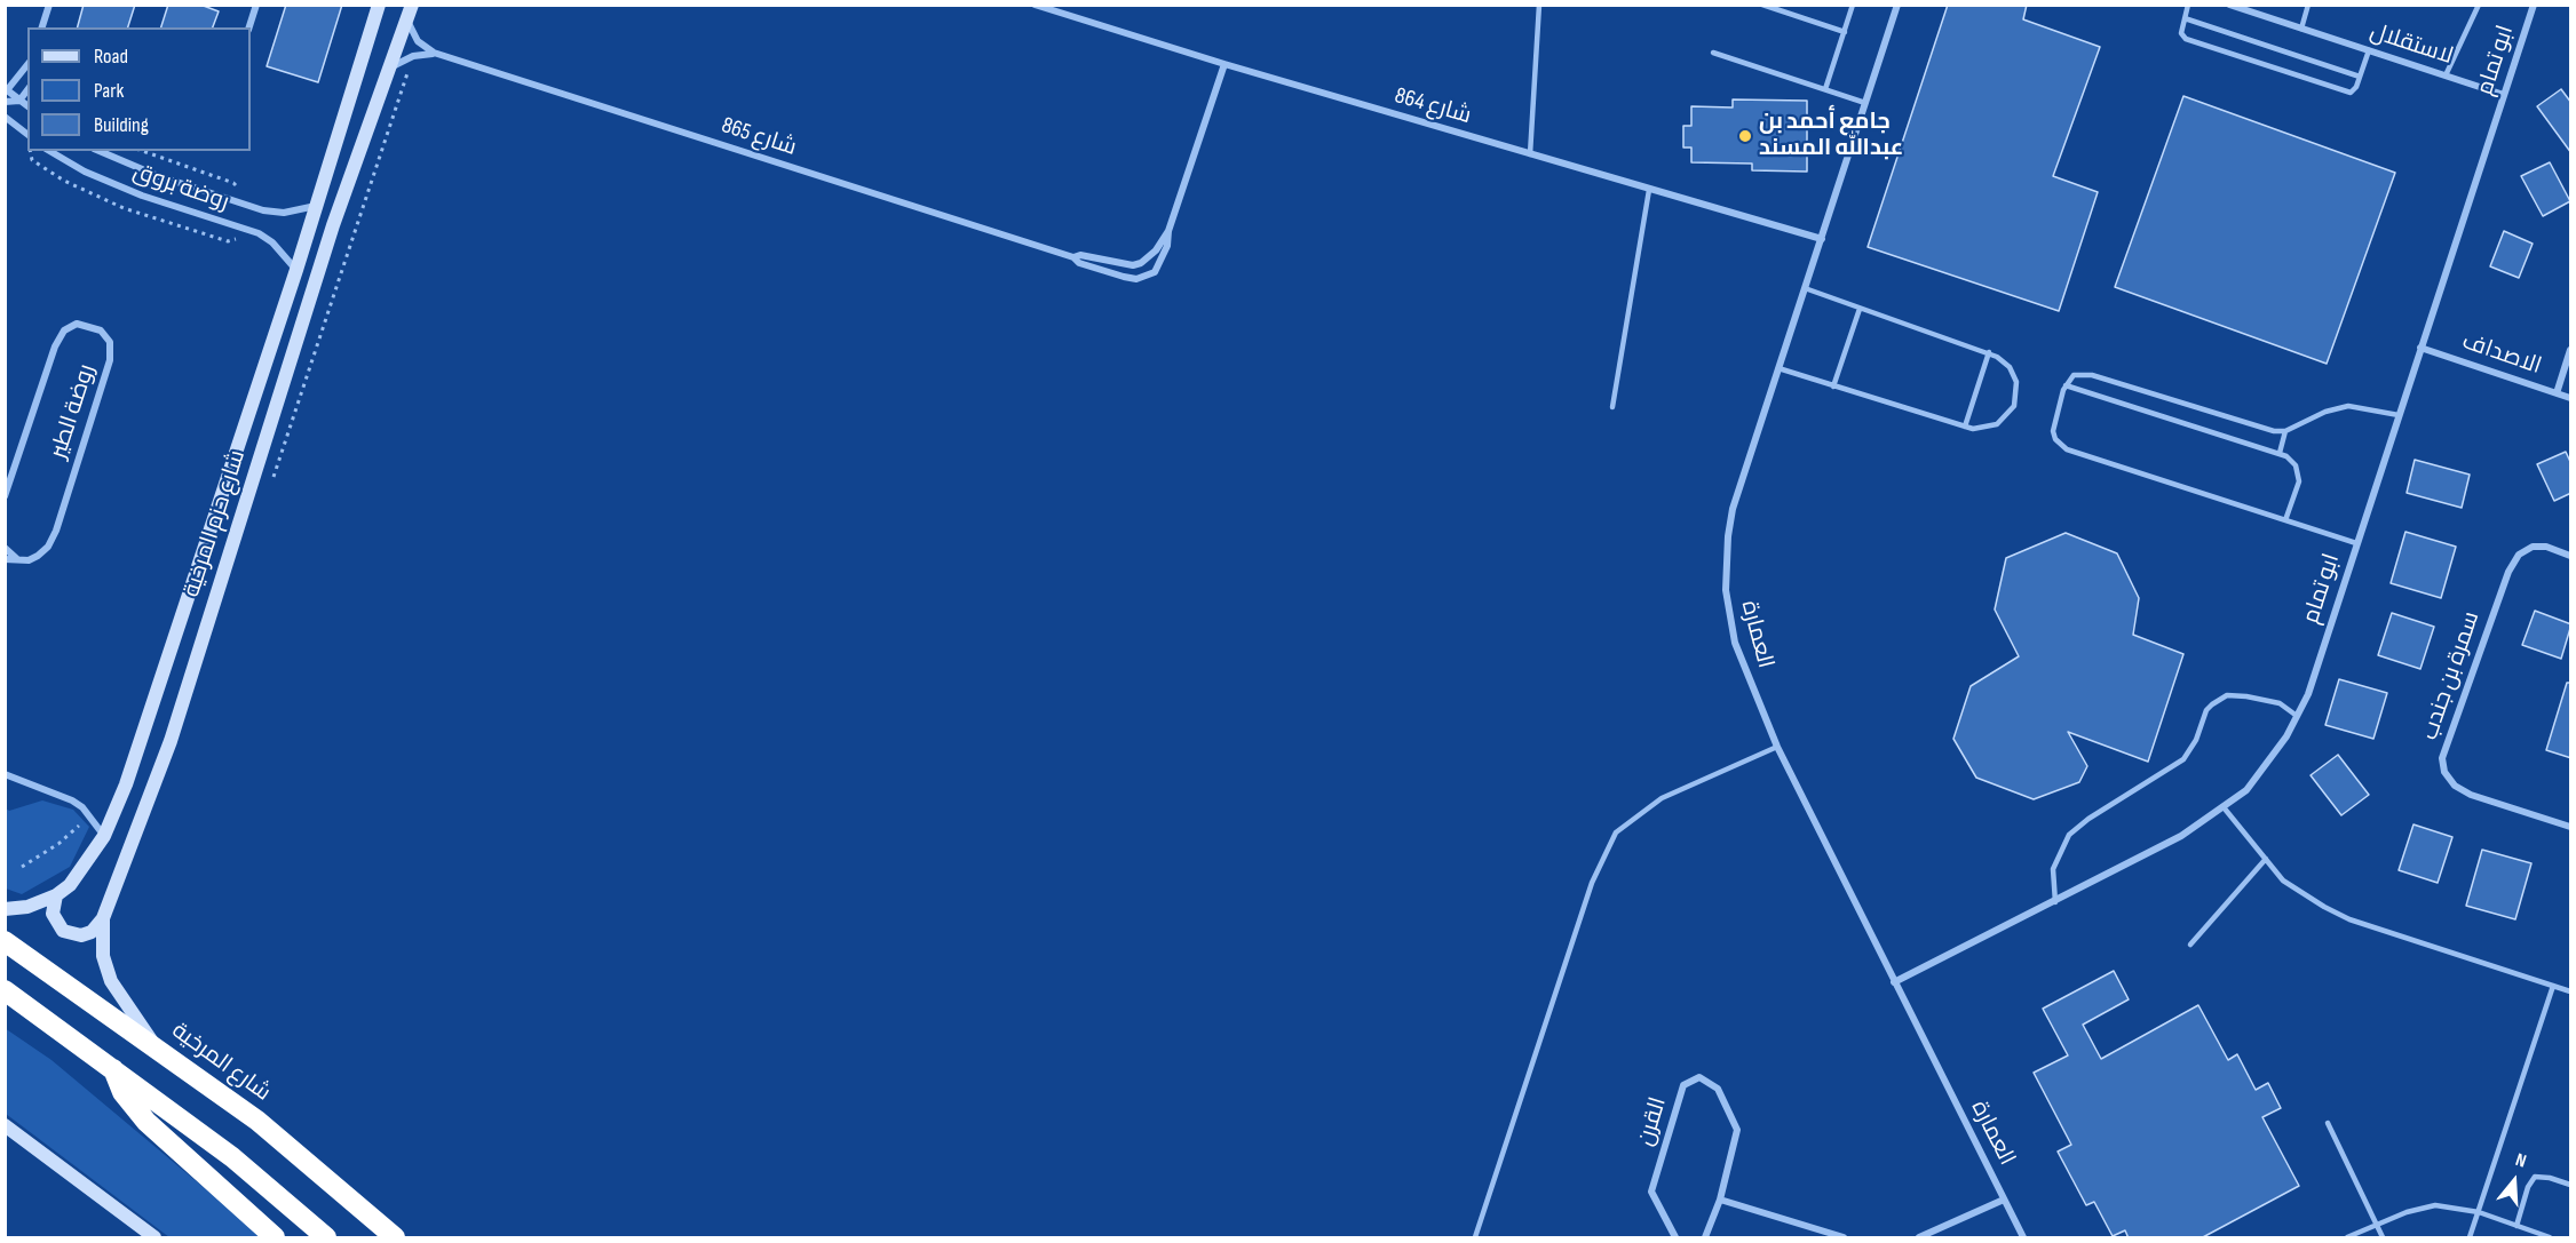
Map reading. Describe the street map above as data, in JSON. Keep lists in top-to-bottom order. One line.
{"streets":{"highway":["شارع المرخية"],"street":["لاستقلال","ابو تمام","شارع 864","شارع 865","روضة بروق","الاصداف","روضة الطير","شارع حزم المرخية","العمارة","سمرة بن جندب","القرن"]},"crossings":[["لاستقلال","ابو تمام"],["ابو تمام","الاصداف"],["ابو تمام","العمارة"],["شارع 864","شارع 865"],["شارع 864","العمارة"],["شارع 865","شارع حزم المرخية"],["روضة بروق","شارع حزم المرخية"],["شارع حزم المرخية","شارع المرخية"]],"places":["جامع أحمد بن عبدالله المسند"],"legend":["Road","Park","Building"],"north":"top"}
